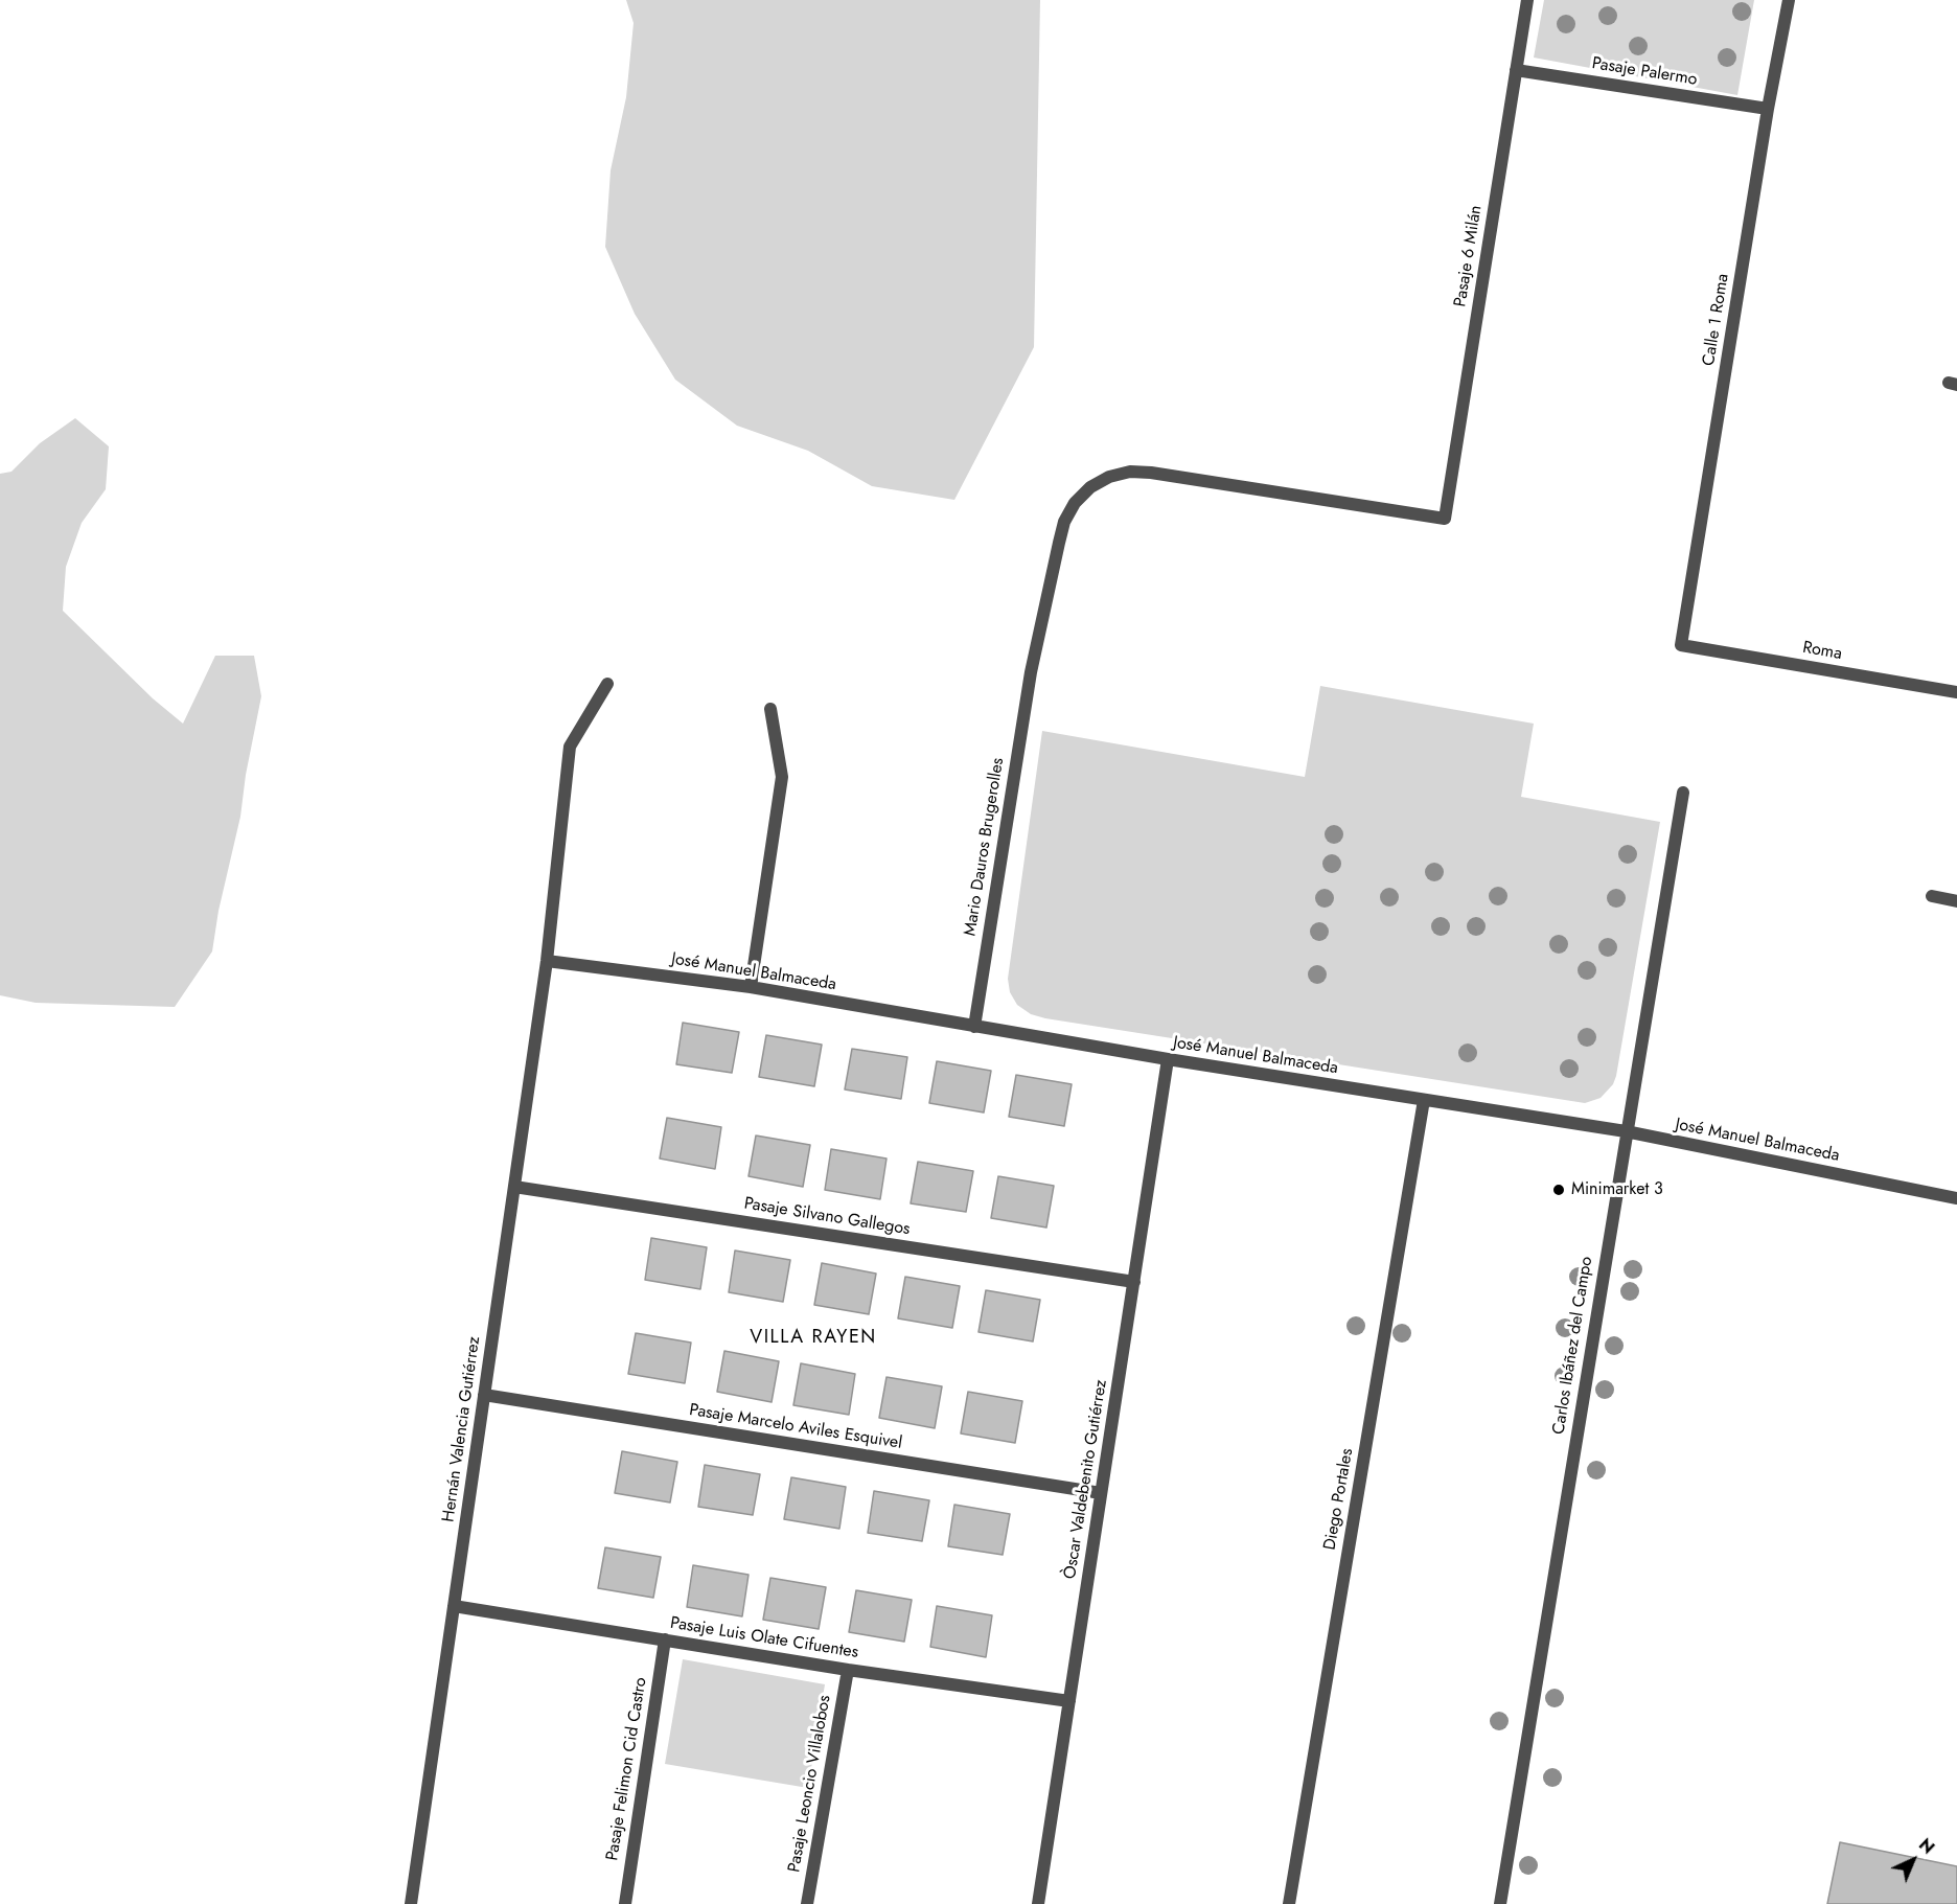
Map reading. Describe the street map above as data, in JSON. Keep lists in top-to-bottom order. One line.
{"streets":{"street":["Pasaje Palermo","Pasaje 6 Milán","Calle 1 Roma","Roma","Mario Dauros Brugerolles","José Manuel Balmaceda","Pasaje Silvano Gallegos","Carlos Ibáñez del Campo","Pasaje Marcelo Aviles Esquivel","Hernán Valencia Gutiérrez","Òscar Valdebenito Gutiérrez","Diego Portales","Pasaje Luis Olate Cifuentes","Pasaje Felimon Cid Castro","Pasaje Leoncio Villalobos"]},"crossings":[["Pasaje Palermo","Pasaje 6 Milán"],["Pasaje Palermo","Calle 1 Roma"],["Pasaje 6 Milán","Mario Dauros Brugerolles"],["Calle 1 Roma","Roma"],["Mario Dauros Brugerolles","José Manuel Balmaceda"],["José Manuel Balmaceda","Carlos Ibáñez del Campo"],["José Manuel Balmaceda","Hernán Valencia Gutiérrez"],["José Manuel Balmaceda","Òscar Valdebenito Gutiérrez"],["José Manuel Balmaceda","Diego Portales"],["Pasaje Silvano Gallegos","Hernán Valencia Gutiérrez"],["Pasaje Silvano Gallegos","Òscar Valdebenito Gutiérrez"],["Pasaje Marcelo Aviles Esquivel","Hernán Valencia Gutiérrez"],["Pasaje Marcelo Aviles Esquivel","Òscar Valdebenito Gutiérrez"],["Hernán Valencia Gutiérrez","Pasaje Luis Olate Cifuentes"],["Òscar Valdebenito Gutiérrez","Pasaje Luis Olate Cifuentes"],["Pasaje Luis Olate Cifuentes","Pasaje Felimon Cid Castro"],["Pasaje Luis Olate Cifuentes","Pasaje Leoncio Villalobos"]],"districts":["VILLA RAYEN"],"places":["Minimarket 3"],"north":"top right"}
